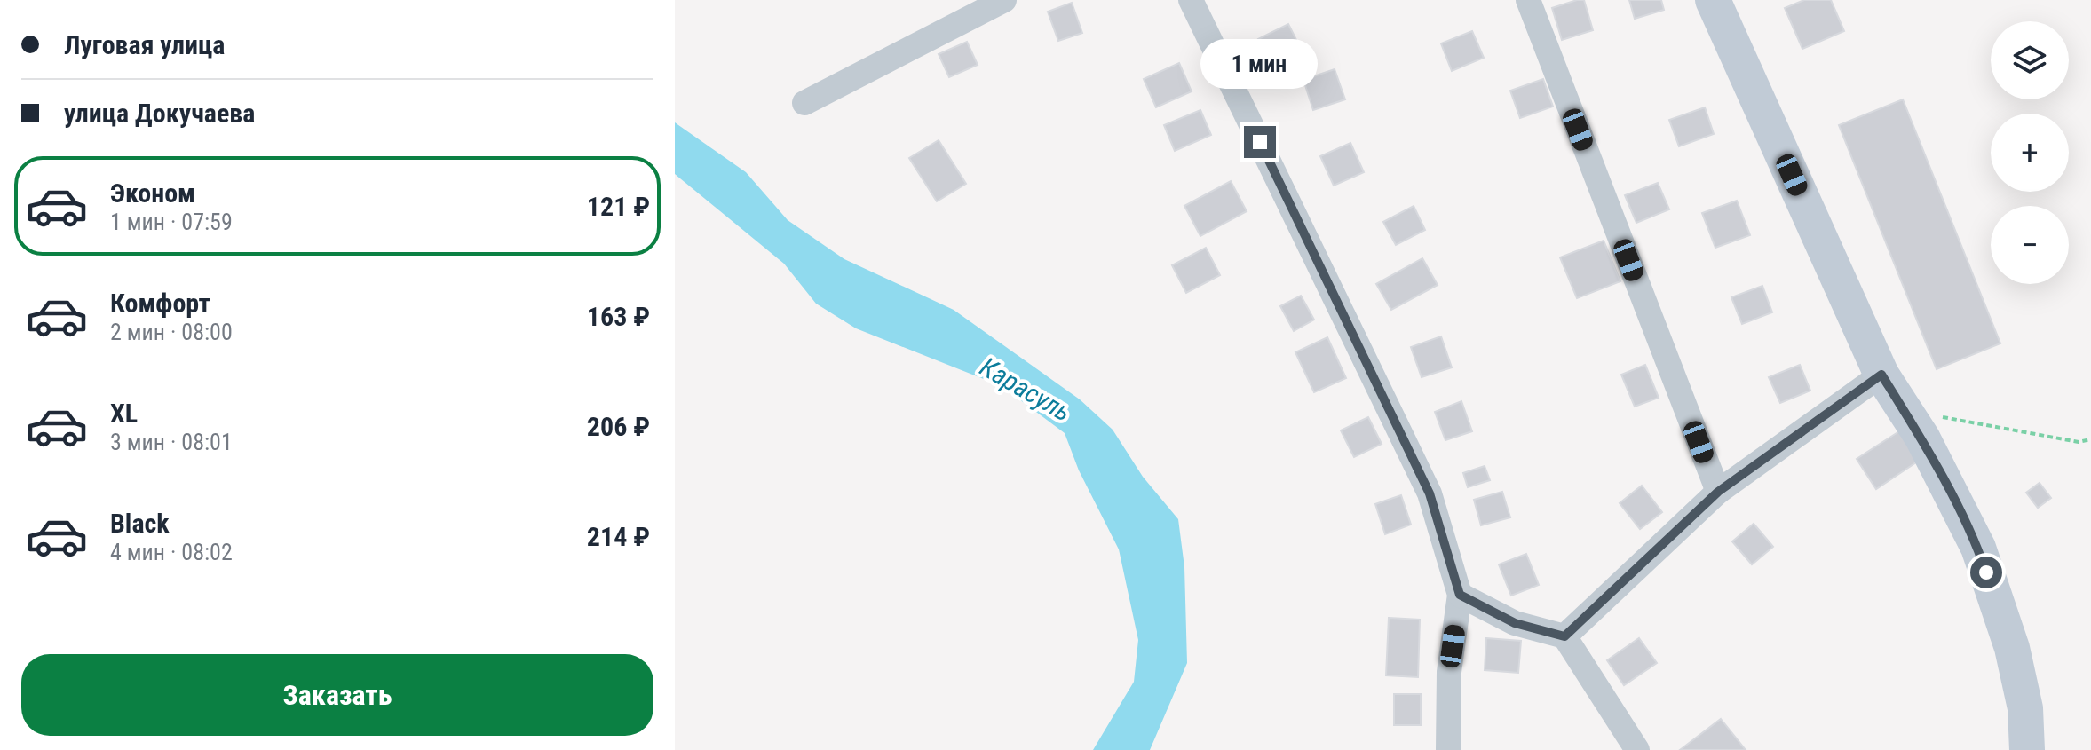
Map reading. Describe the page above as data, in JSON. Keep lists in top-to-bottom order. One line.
{"water":["Карасуль"],"page":{"banner":["Луговая улица","улица Докучаева"],"map_buttons":["+","−"],"bubble":"1 мин","list":[{"name":"Эконом","note":"1 мин · 07:59","value":"121 ₽"},{"name":"Комфорт","note":"2 мин · 08:00","value":"163 ₽"},{"name":"XL","note":"3 мин · 08:01","value":"206 ₽"},{"name":"Black","note":"4 мин · 08:02","value":"214 ₽"}],"buttons":"Заказать"}}
